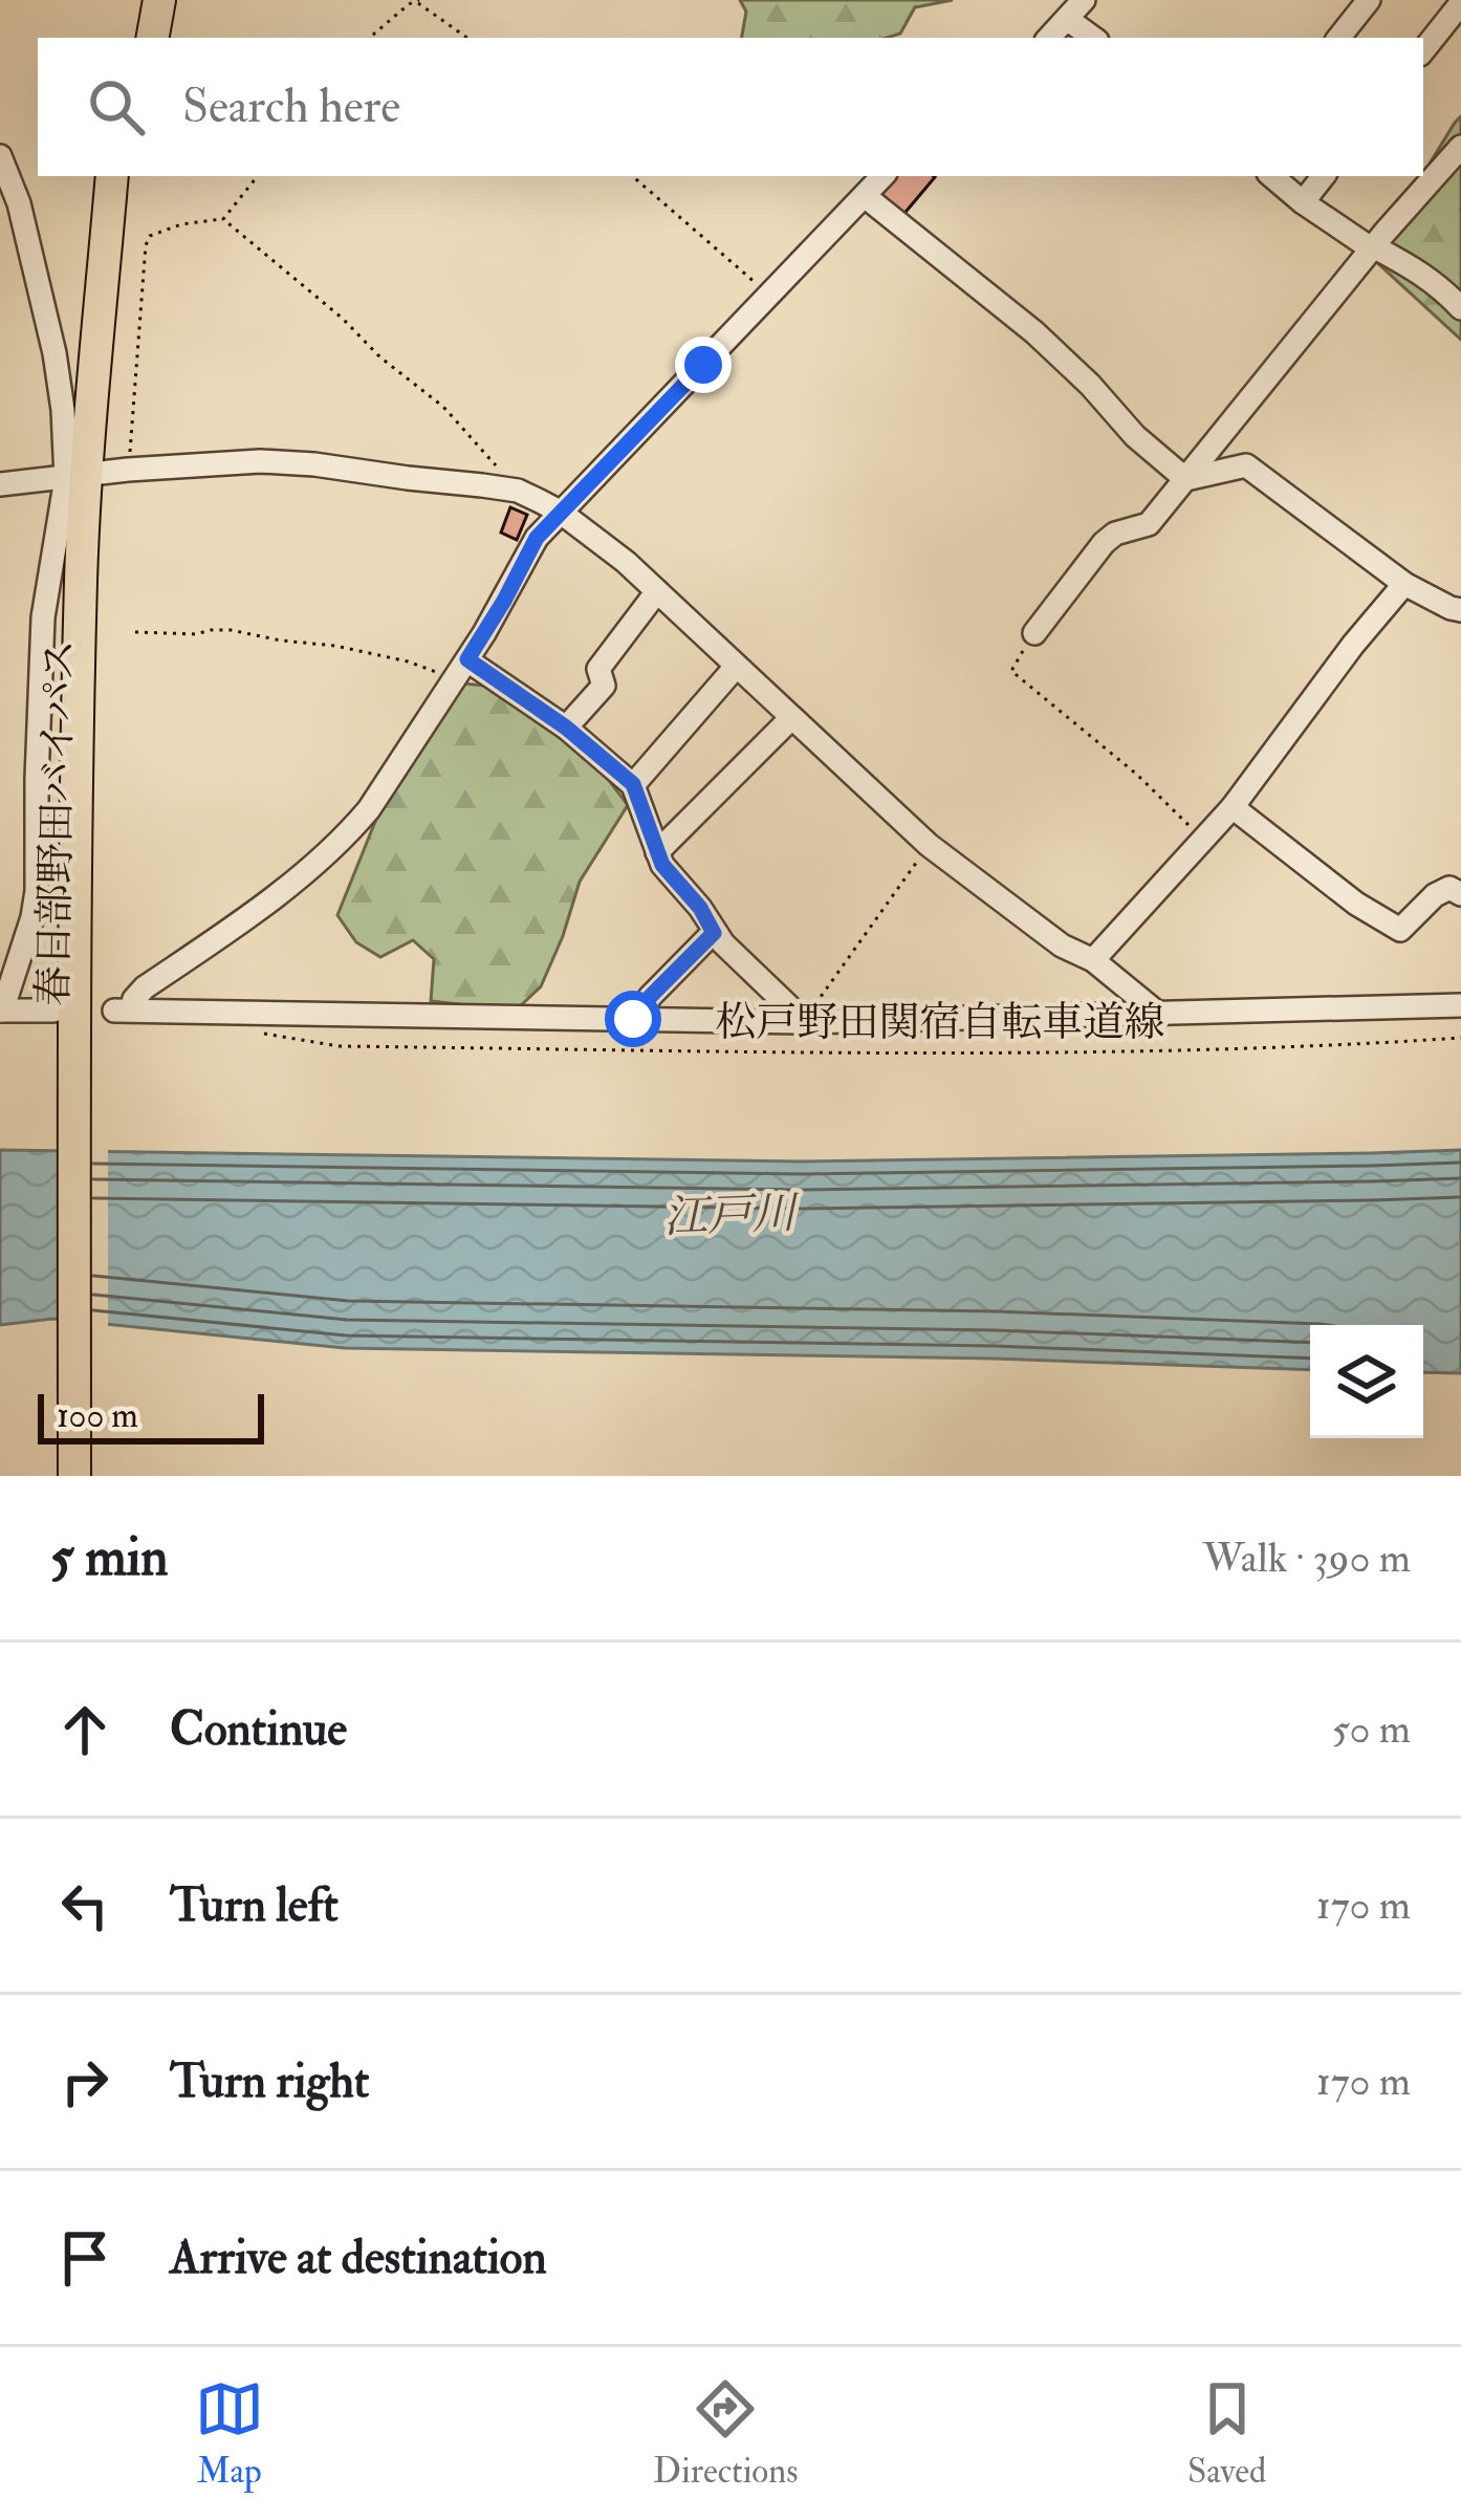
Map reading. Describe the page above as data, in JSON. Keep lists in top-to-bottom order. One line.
{"streets":{"highway":["春日部野田バイパス"],"path":["松戸野田関宿自転車道線"]},"water":["江戸川"],"scale_bar":"100 m","page":{"search":"Search here","scale":"100 m","heading":["5 min","Walk · 390 m"],"list":[["Continue","50 m"],["Turn left","170 m"],["Turn right","170 m"],"Arrive at destination"],"nav":["Map","Directions","Saved"]}}
